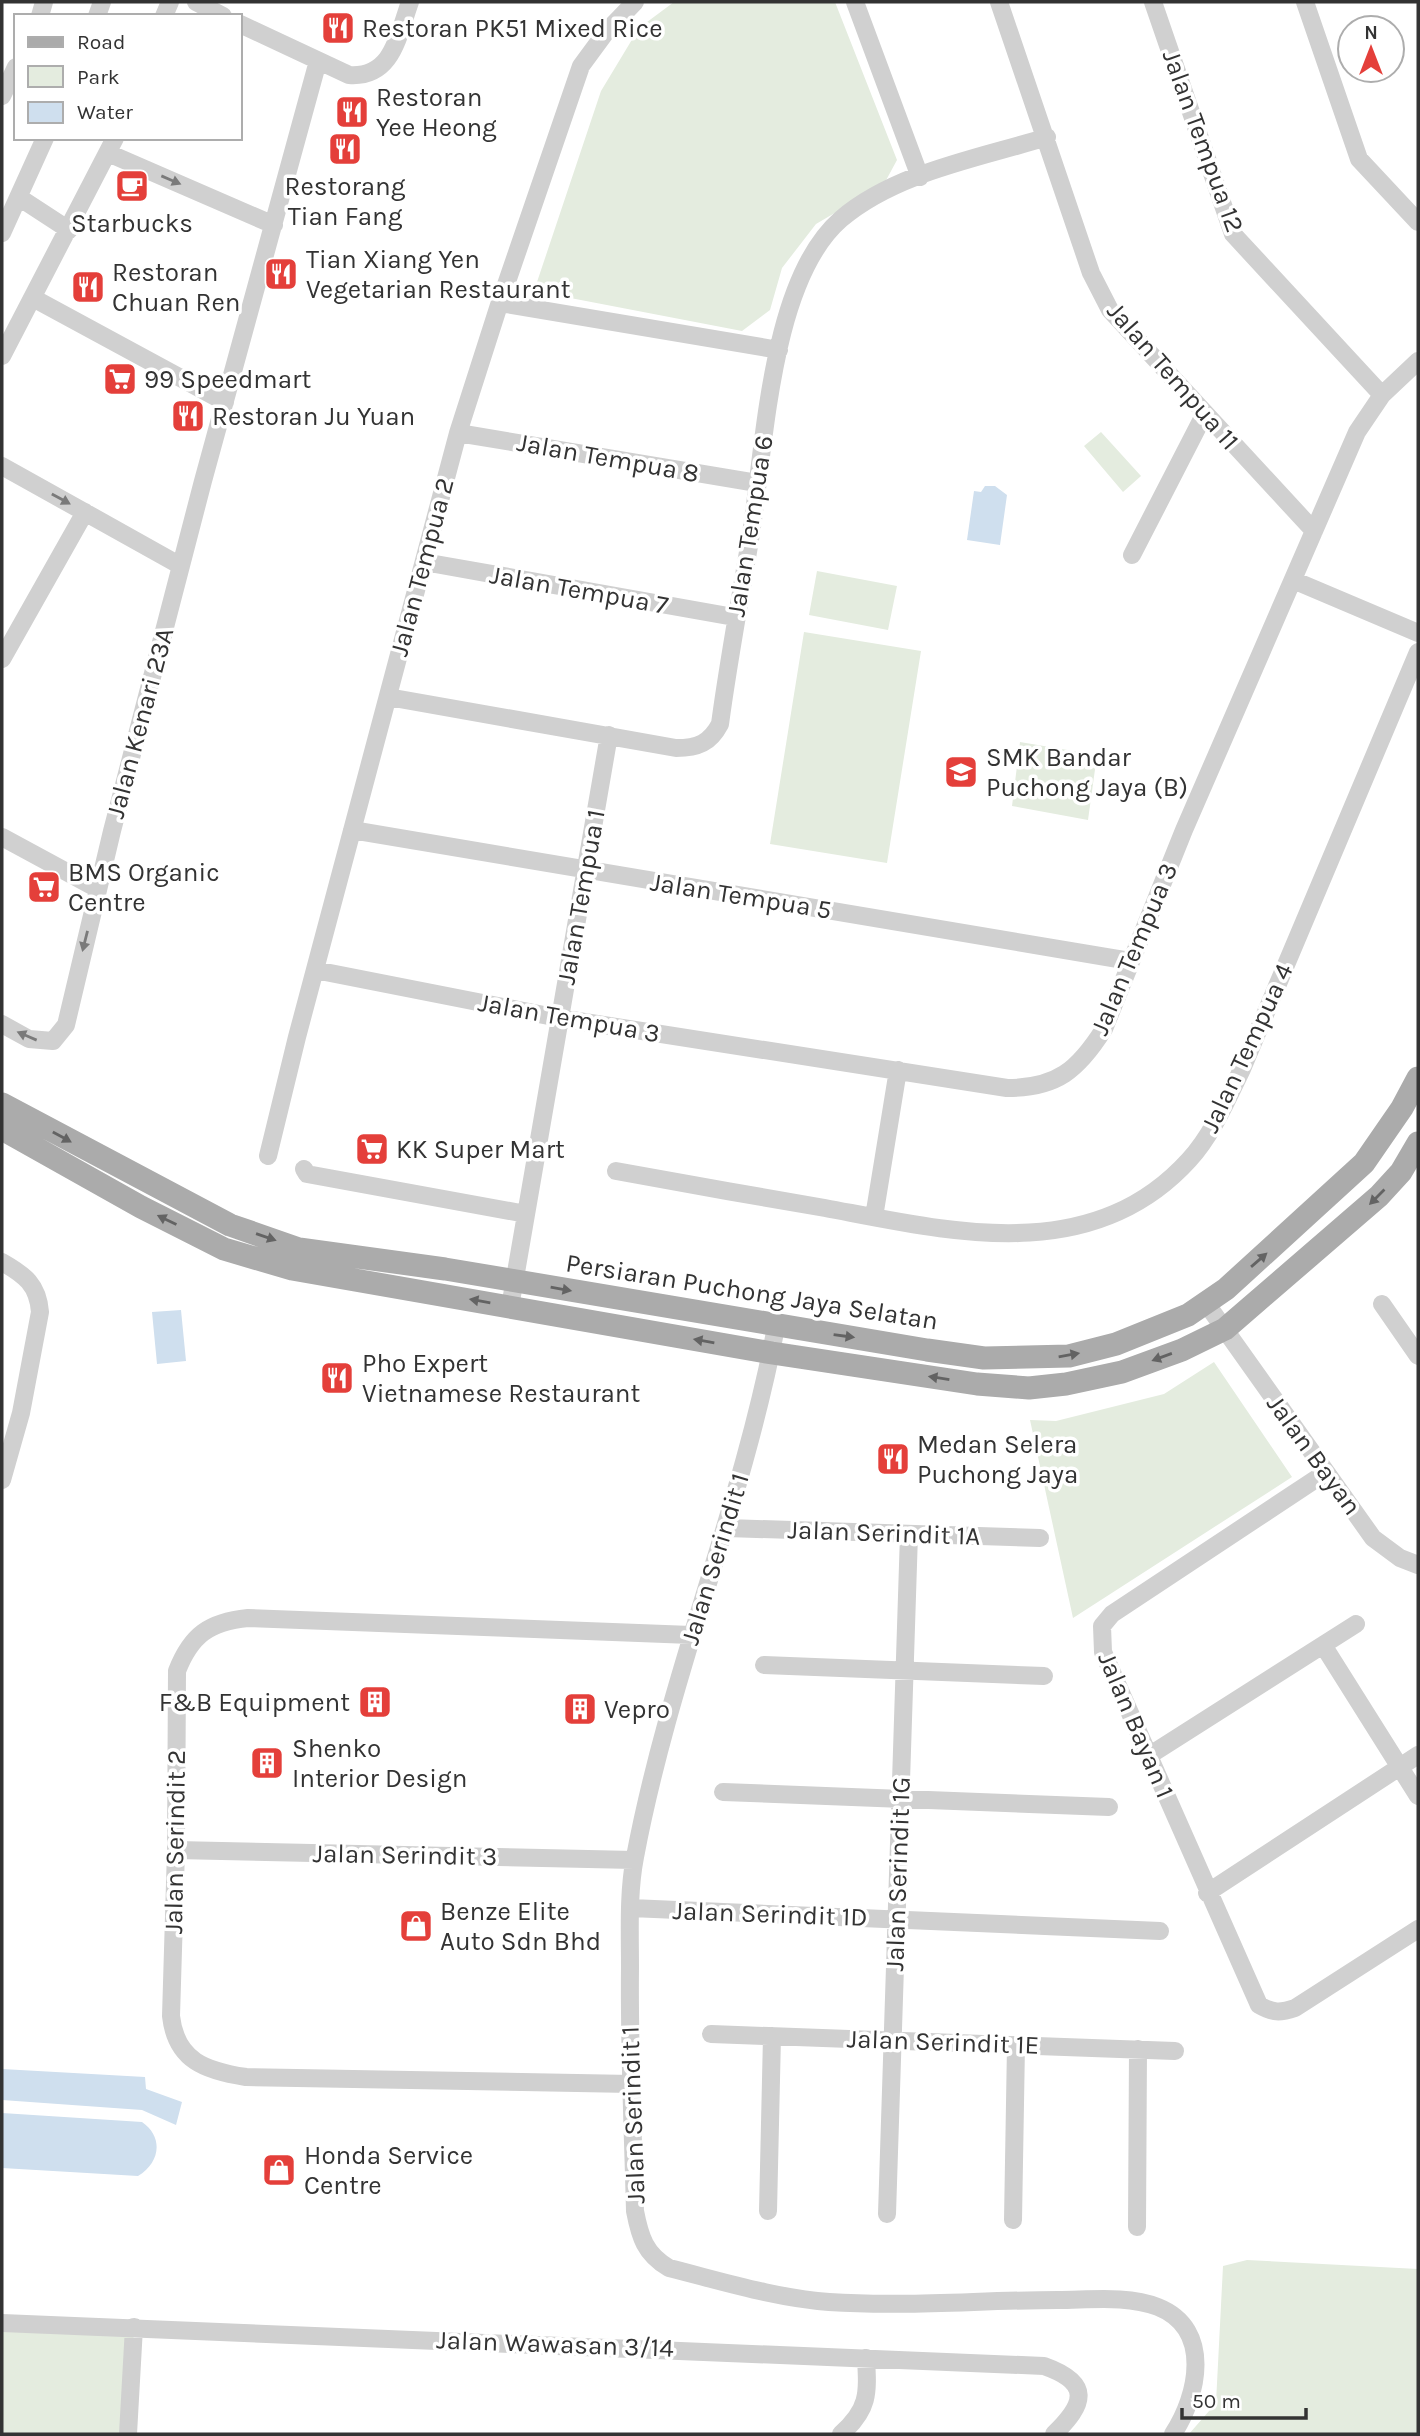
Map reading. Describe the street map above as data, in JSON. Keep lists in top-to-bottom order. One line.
{"streets":{"main road":["Persiaran Puchong Jaya Selatan"],"street":["Jalan Tempua 12","Jalan Tempua 11","Jalan Tempua 8","Jalan Tempua 6","Jalan Tempua 2","Jalan Tempua 7","Jalan Kenari 23A","Jalan Tempua 5","Jalan Tempua 1","Jalan Tempua 3","Jalan Tempua 4","Jalan Bayan","Jalan Serindit 1A","Jalan Serindit 1","Jalan Bayan 1","Jalan Serindit 2","Jalan Serindit 3","Jalan Serindit 1G","Jalan Serindit 1D","Jalan Serindit 1E","Jalan Wawasan 3/14"]},"crossings":[["Jalan Tempua 12","Jalan Tempua 3"],["Jalan Tempua 11","Jalan Tempua 6"],["Jalan Tempua 11","Jalan Tempua 3"],["Jalan Tempua 8","Jalan Tempua 6"],["Jalan Tempua 8","Jalan Tempua 2"],["Jalan Tempua 6","Jalan Tempua 2"],["Jalan Tempua 6","Jalan Tempua 7"],["Jalan Tempua 6","Jalan Tempua 1"],["Jalan Tempua 2","Jalan Tempua 7"],["Jalan Tempua 2","Jalan Tempua 5"],["Jalan Tempua 2","Jalan Tempua 3"],["Jalan Tempua 5","Jalan Tempua 1"],["Jalan Tempua 5","Jalan Tempua 3"],["Jalan Tempua 1","Jalan Tempua 3"],["Jalan Tempua 1","Persiaran Puchong Jaya Selatan"],["Persiaran Puchong Jaya Selatan","Jalan Bayan"],["Persiaran Puchong Jaya Selatan","Jalan Serindit 1"],["Jalan Bayan","Jalan Bayan 1"],["Jalan Serindit 1A","Jalan Serindit 1"],["Jalan Serindit 1A","Jalan Serindit 1G"],["Jalan Serindit 1","Jalan Serindit 2"],["Jalan Serindit 1","Jalan Serindit 3"],["Jalan Serindit 1","Jalan Serindit 1D"],["Jalan Serindit 2","Jalan Serindit 3"],["Jalan Serindit 1G","Jalan Serindit 1D"],["Jalan Serindit 1G","Jalan Serindit 1E"]],"places":{"restaurant":["Restoran PK51 Mixed Rice","Restoran Yee Heong","Restorang Tian Fang","Tian Xiang Yen Vegetarian Restaurant","Restoran Chuan Ren","Restoran Ju Yuan","Pho Expert Vietnamese Restaurant","Medan Selera Puchong Jaya"],"cafe":["Starbucks"],"supermarket":["99 Speedmart","BMS Organic Centre","KK Super Mart"],"school or university":["SMK Bandar Puchong Jaya (B)"],"building":["F&B Equipment","Vepro","Shenko Interior Design"],"shop":["Benze Elite Auto Sdn Bhd","Honda Service Centre"]},"legend":["Road","Park","Water"],"scale_bar":"50 m","north":"top"}
